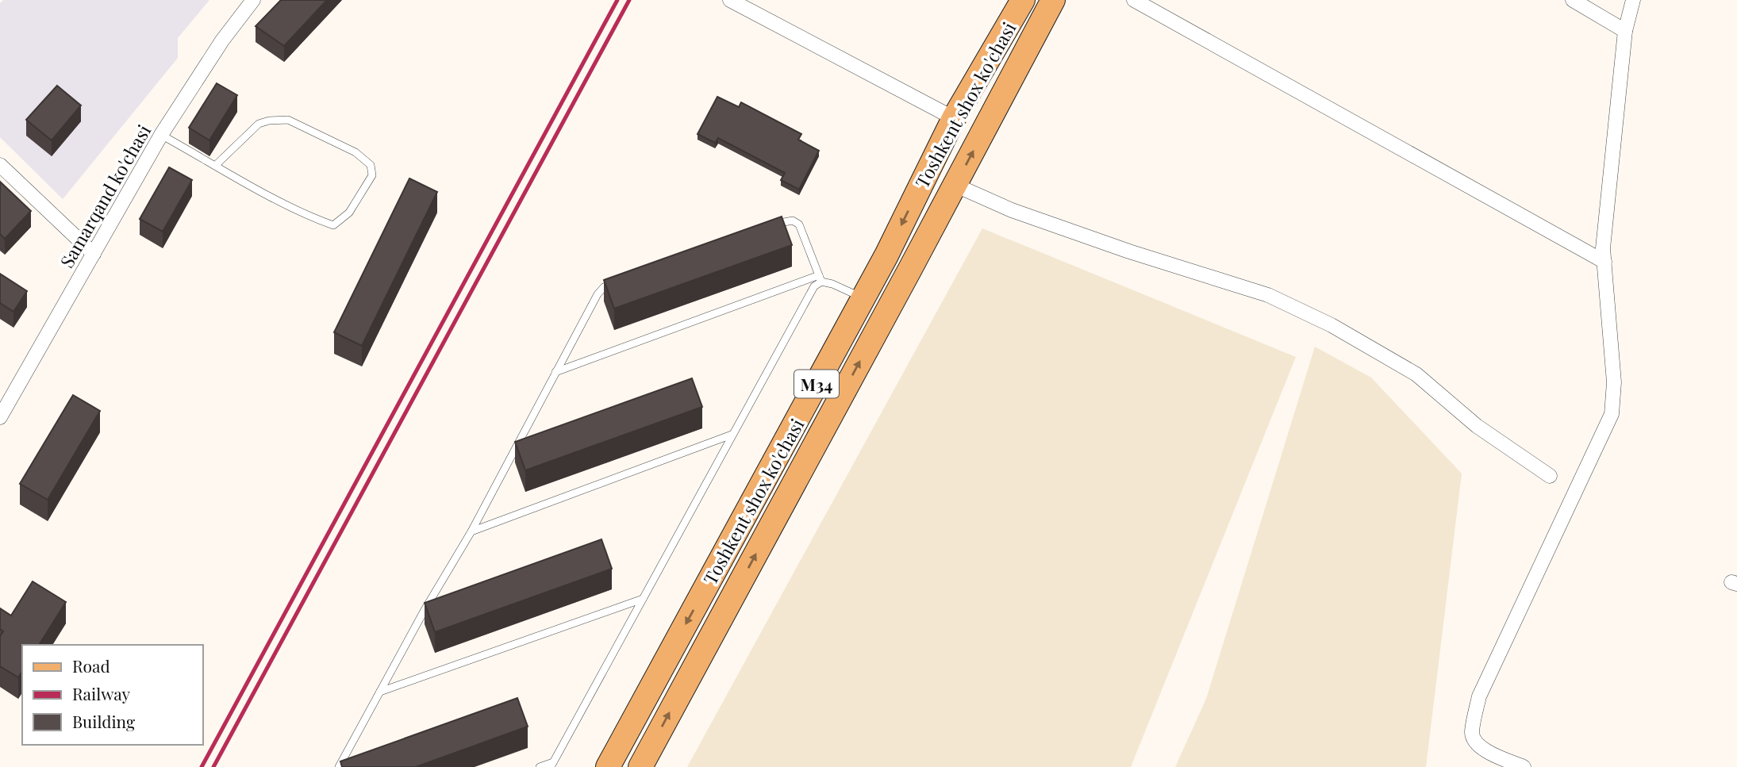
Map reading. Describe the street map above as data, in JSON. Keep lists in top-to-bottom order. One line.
{"streets":{"main road":["Toshkent shox ko'chasi","M34"],"street":["Samarqand ko'chasi"]},"legend":["Road","Railway","Building"]}
